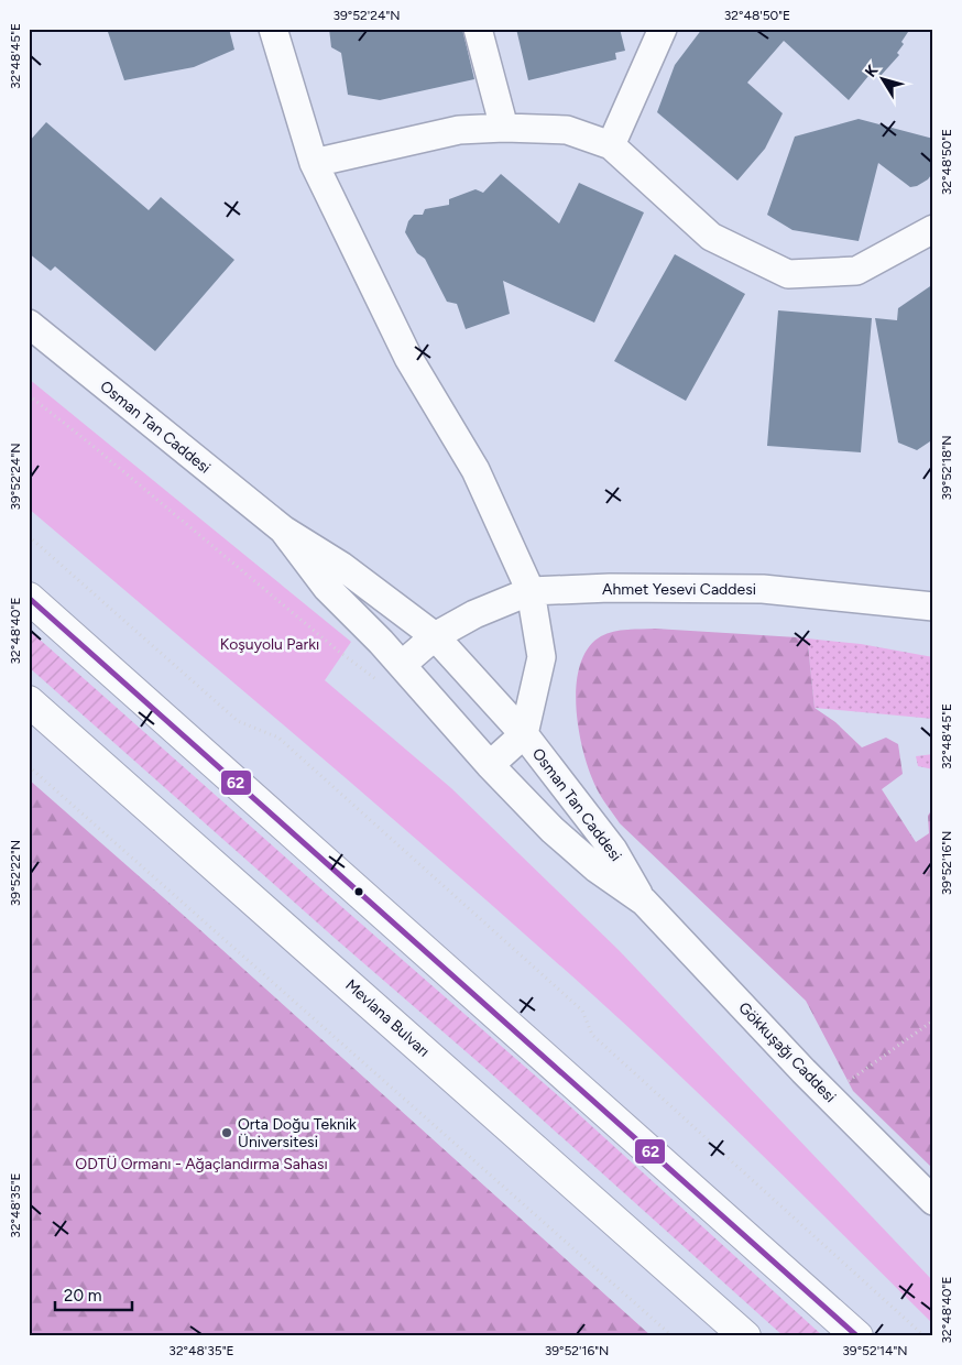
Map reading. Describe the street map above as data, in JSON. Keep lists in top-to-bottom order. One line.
{"streets":{"highway":["Mevlana Bulvarı"],"street":["Osman Tan Caddesi","Ahmet Yesevi Caddesi","Gökkuşağı Caddesi"]},"crossings":[["Osman Tan Caddesi","Ahmet Yesevi Caddesi"],["Osman Tan Caddesi","Gökkuşağı Caddesi"]],"parks":["Koşuyolu Parkı","ODTÜ Ormanı - Ağaçlandırma Sahası"],"places":["Orta Doğu Teknik Üniversitesi"],"lines":["transit line 62"],"scale_bar":"20 m","north":"top left","coordinates":["39°52'24\"N","32°48'50\"E","32°48'45\"E","39°52'18\"N","32°48'40\"E","39°52'16\"N","39°52'22\"N","32°48'35\"E","39°52'14\"N"]}
